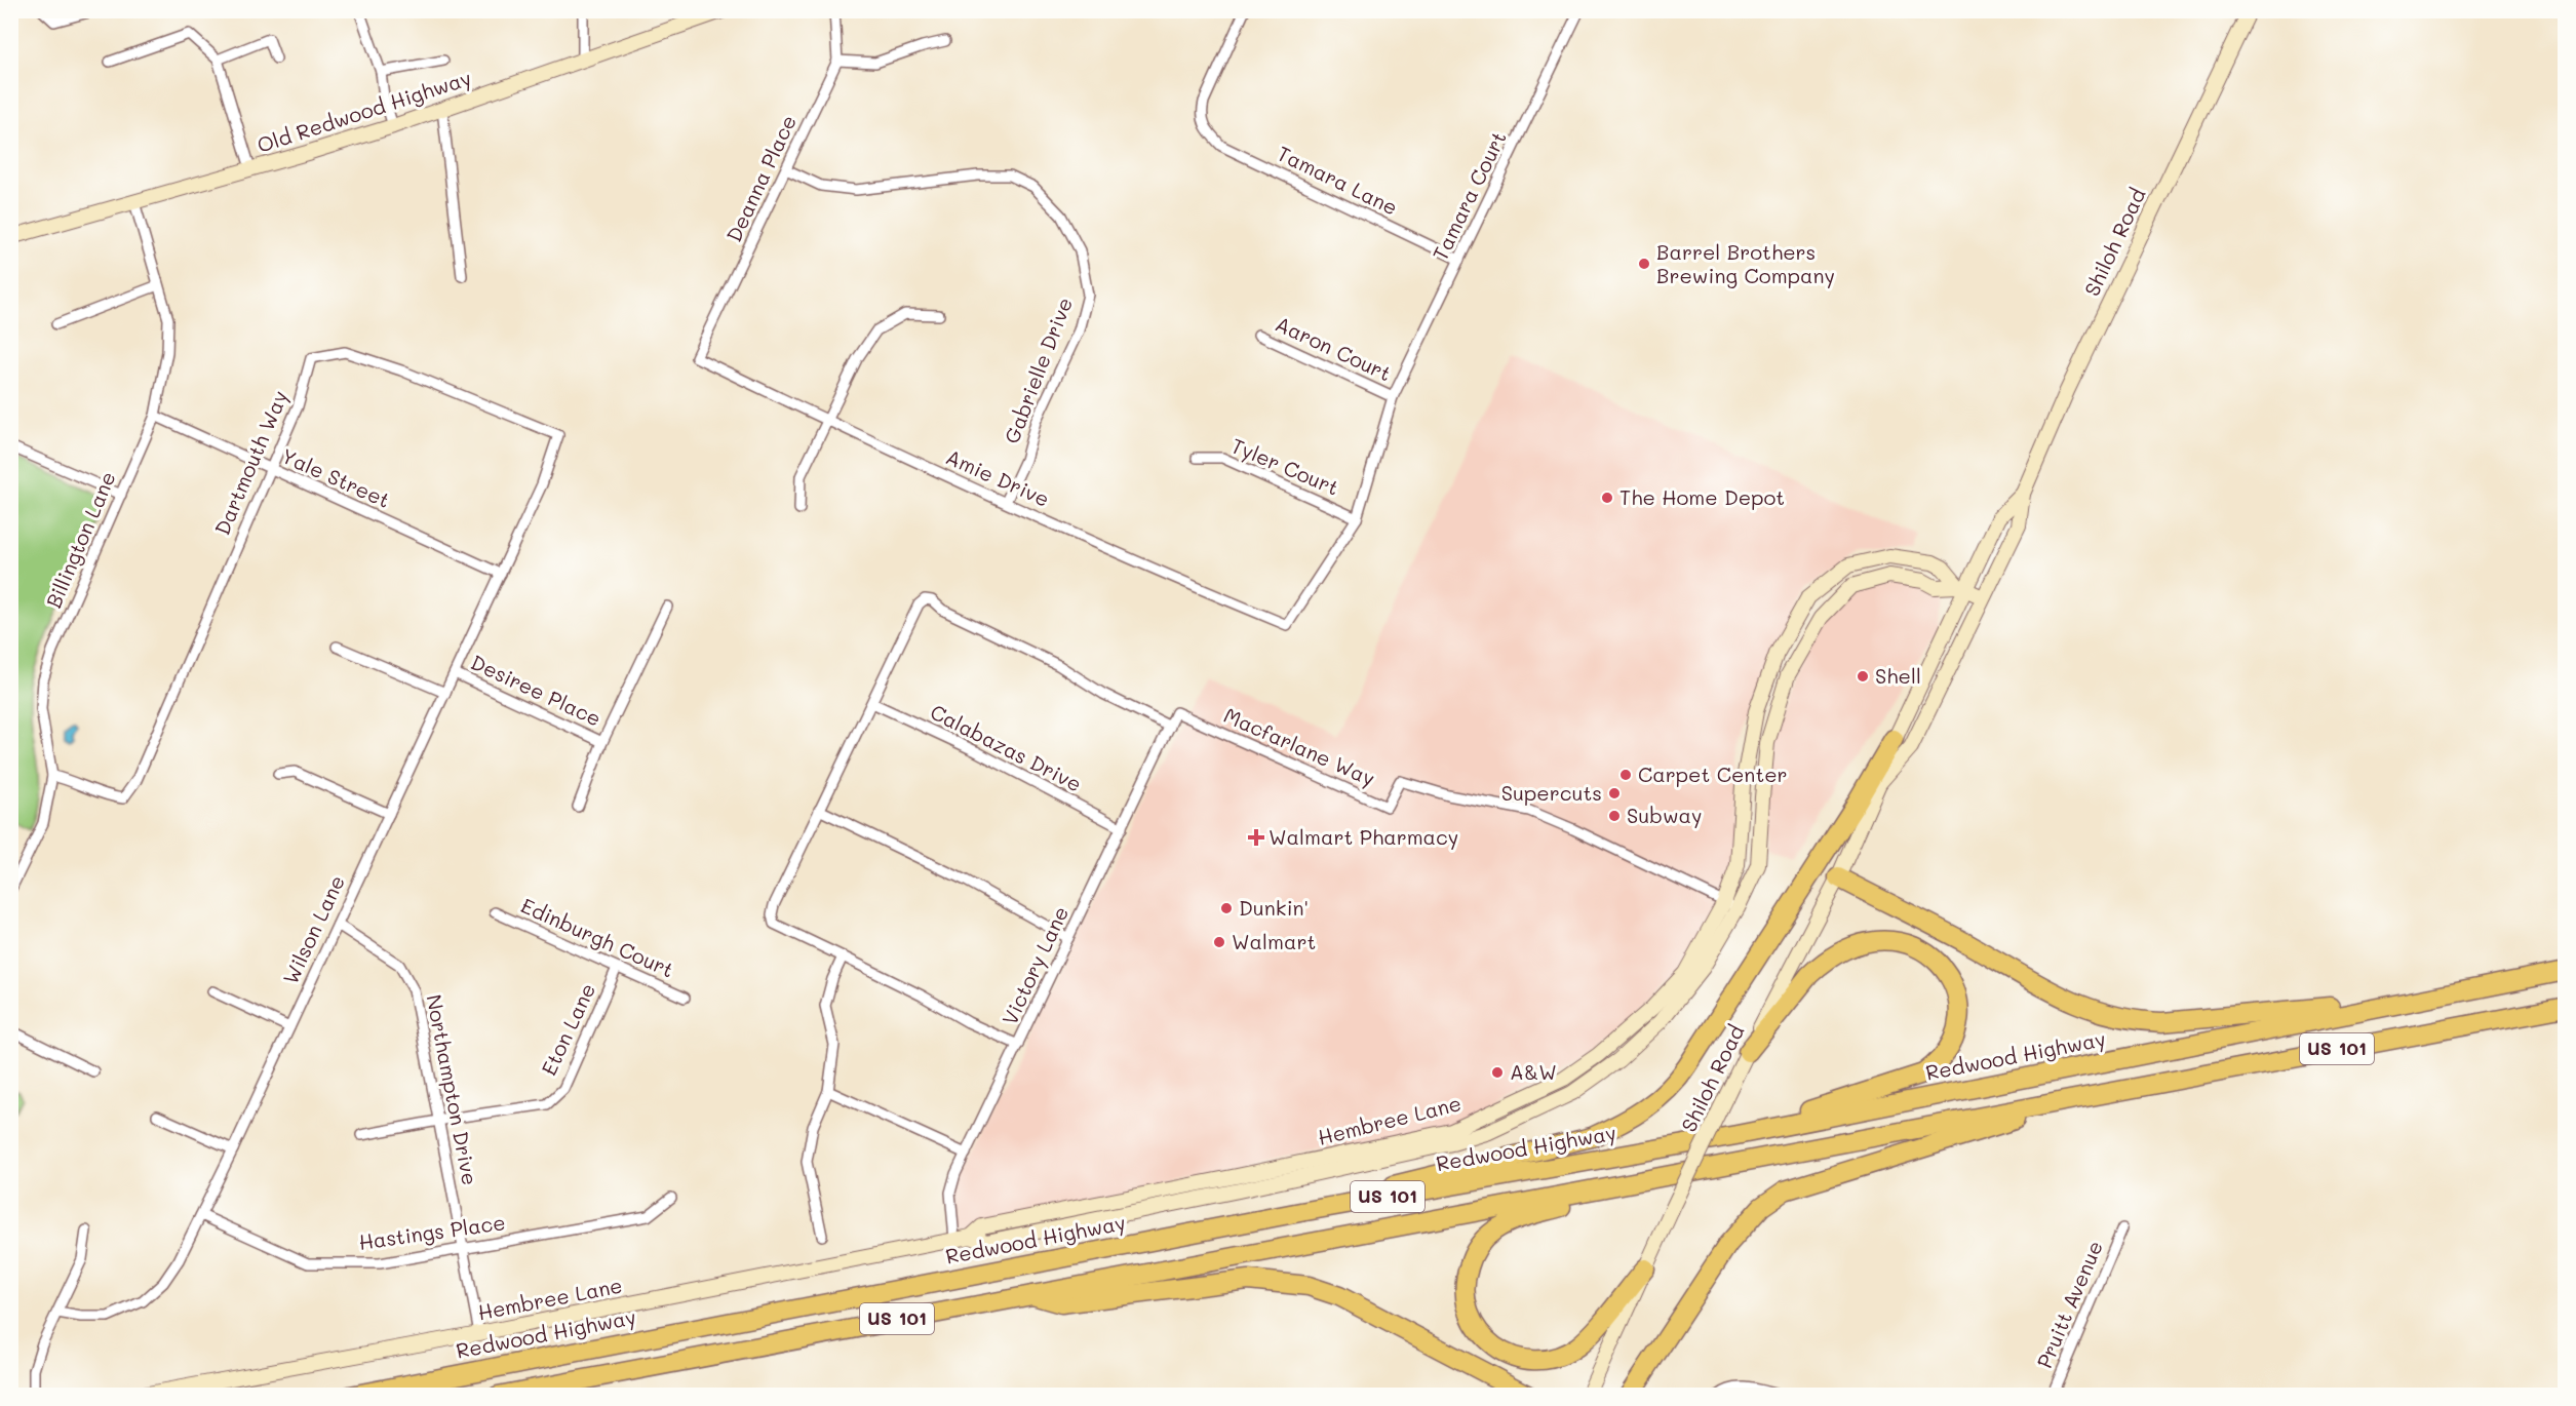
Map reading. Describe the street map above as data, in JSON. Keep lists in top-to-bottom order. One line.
{"streets":{"highway":["US 101","Redwood Highway"],"street":["Old Redwood Highway","Deanna Place","Tamara Lane","Tamara Court","Shiloh Road","Aaron Court","Gabrielle Drive","Dartmouth Way","Tyler Court","Yale Street","Amie Drive","Billington Lane","Desiree Place","Macfarlane Way","Calabazas Drive","Wilson Lane","Edinburgh Court","Victory Lane","Eton Lane","Northampton Drive","Hembree Lane","Hastings Place","Pruitt Avenue"]},"crossings":[["Old Redwood Highway","Billington Lane"],["Deanna Place","Gabrielle Drive"],["Deanna Place","Amie Drive"],["Tamara Lane","Tamara Court"],["Tamara Court","Aaron Court"],["Tamara Court","Tyler Court"],["Tamara Court","Amie Drive"],["Shiloh Road","Hembree Lane"],["Gabrielle Drive","Amie Drive"],["Dartmouth Way","Yale Street"],["Dartmouth Way","Billington Lane"],["Dartmouth Way","Wilson Lane"],["Yale Street","Billington Lane"],["Yale Street","Wilson Lane"],["Desiree Place","Wilson Lane"],["Macfarlane Way","Victory Lane"],["Macfarlane Way","Hembree Lane"],["Calabazas Drive","Victory Lane"],["Wilson Lane","Northampton Drive"],["Wilson Lane","Hastings Place"],["Edinburgh Court","Eton Lane"],["Victory Lane","Hembree Lane"],["Eton Lane","Northampton Drive"],["Northampton Drive","Hembree Lane"],["Northampton Drive","Hastings Place"]],"places":{"other":["Barrel Brothers Brewing Company","The Home Depot","Shell","Carpet Center","Supercuts","Subway","Dunkin'","Walmart","A&W"],"health":["Walmart Pharmacy"]}}
